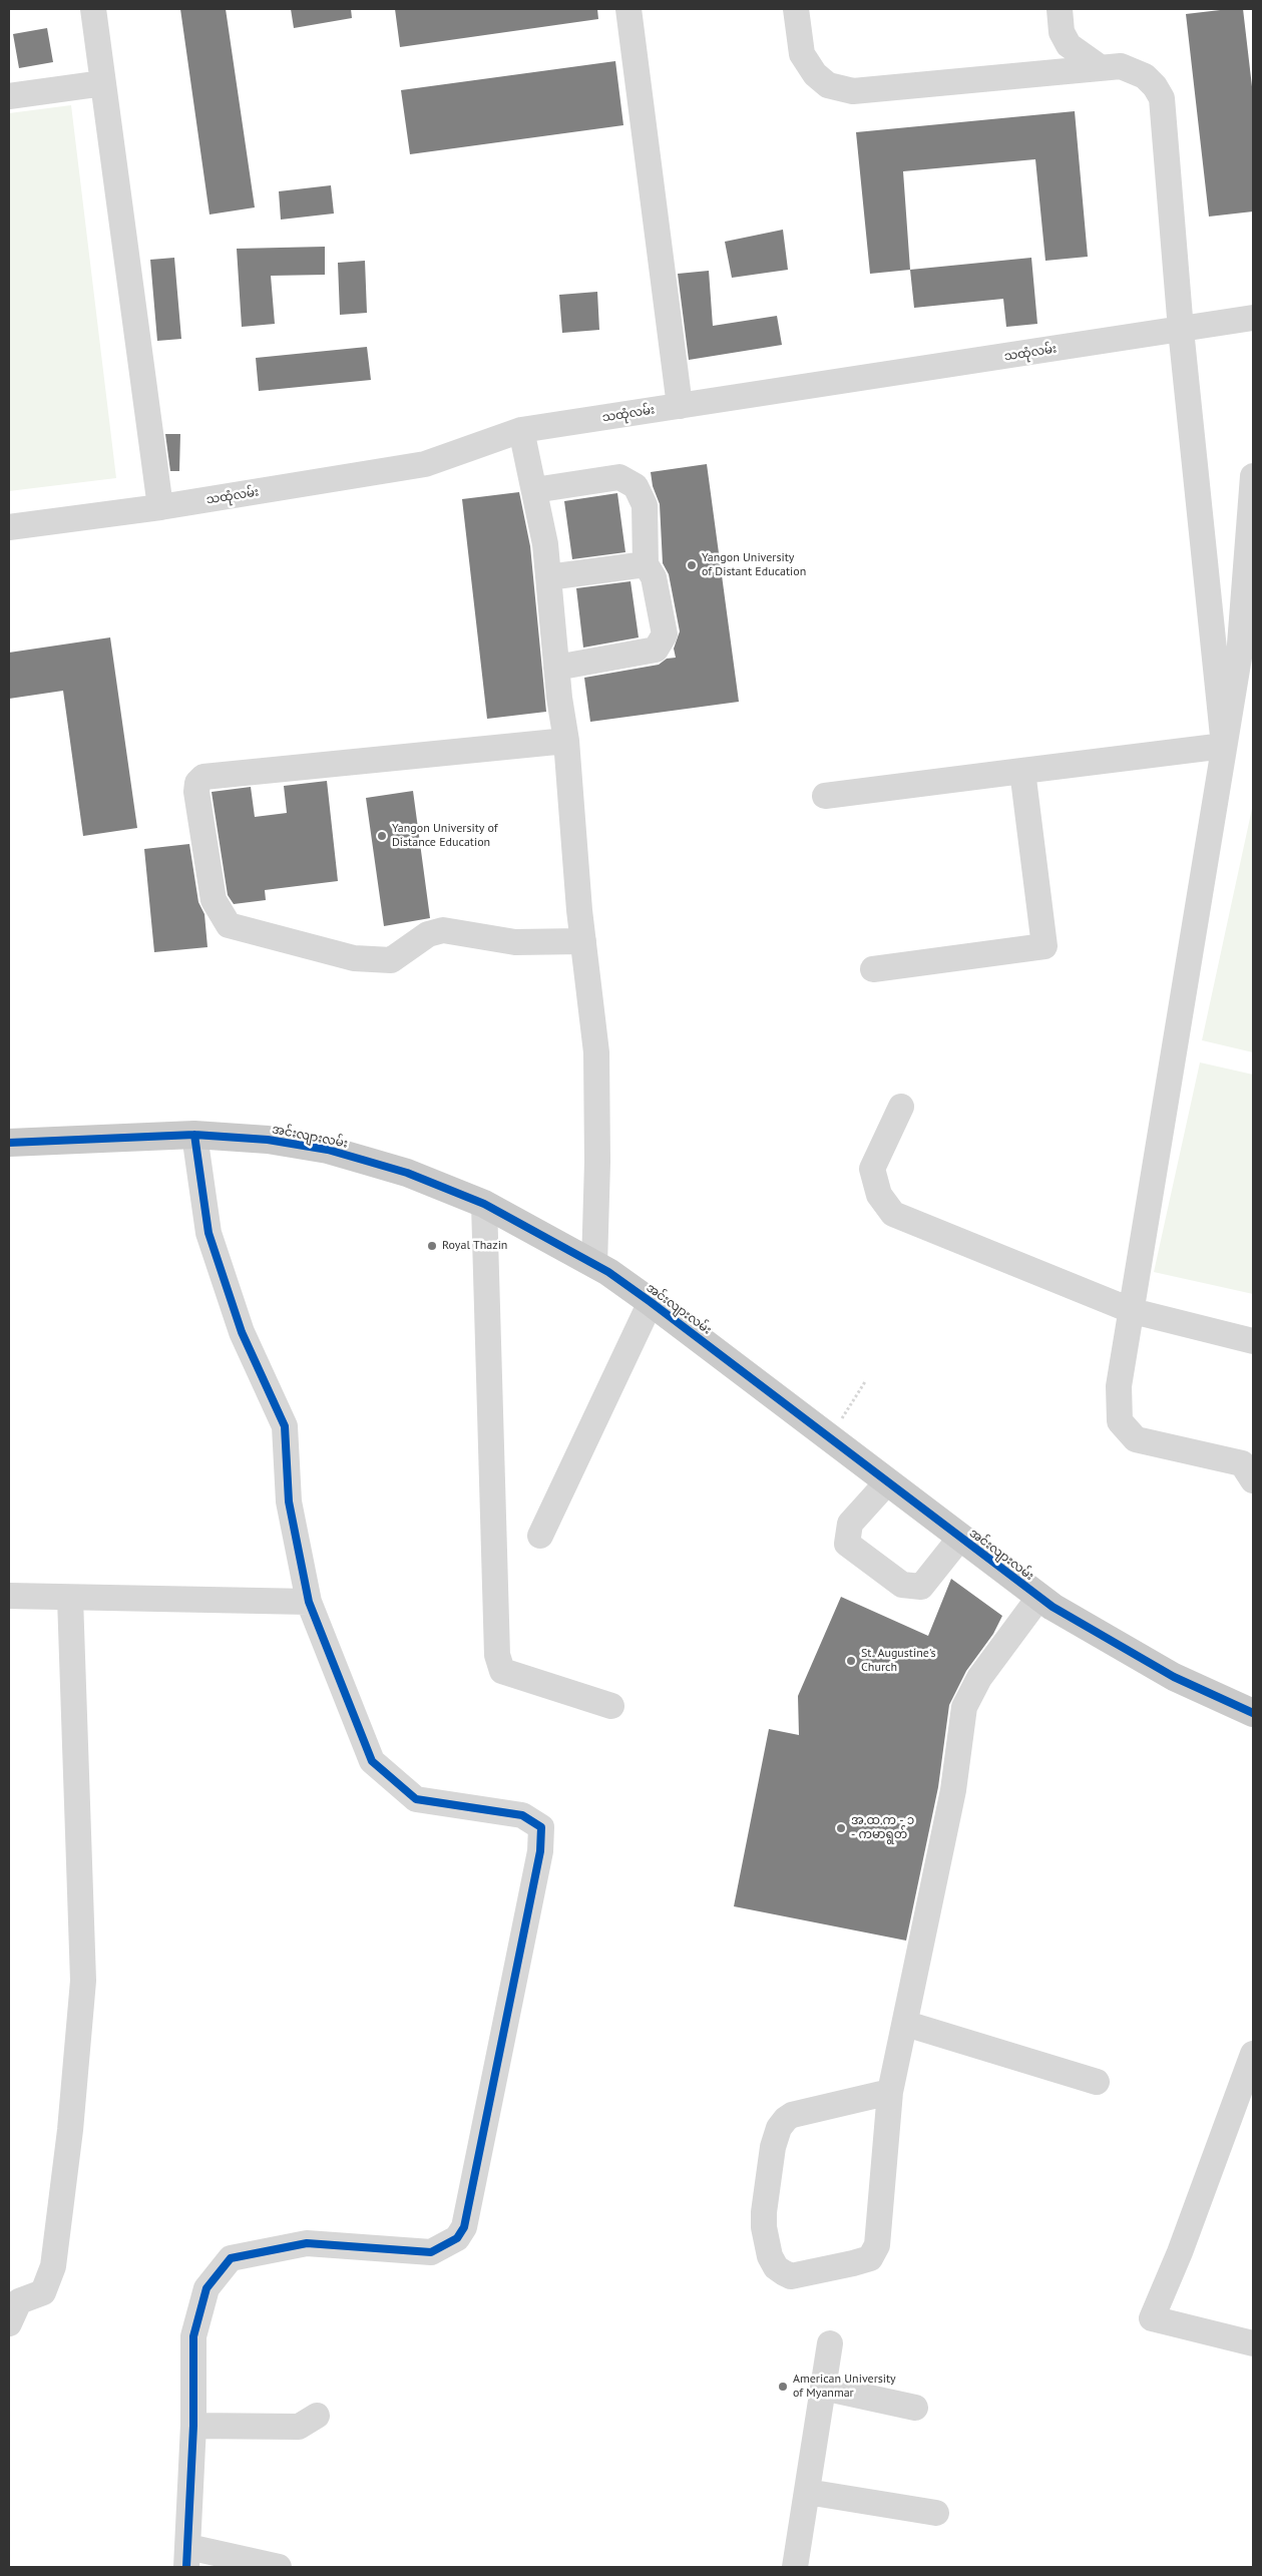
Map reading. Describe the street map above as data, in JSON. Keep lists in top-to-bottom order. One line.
{"streets":{"main road":["အင်းလျားလမ်း"],"street":["သထုံလမ်း"]},"places":["Yangon University of Distant Education","Yangon University of Distance Education","Royal Thazin","St. Augustine's Church","အ.ထ.က - ၁ - ကမာရွတ်","American University of Myanmar"]}
